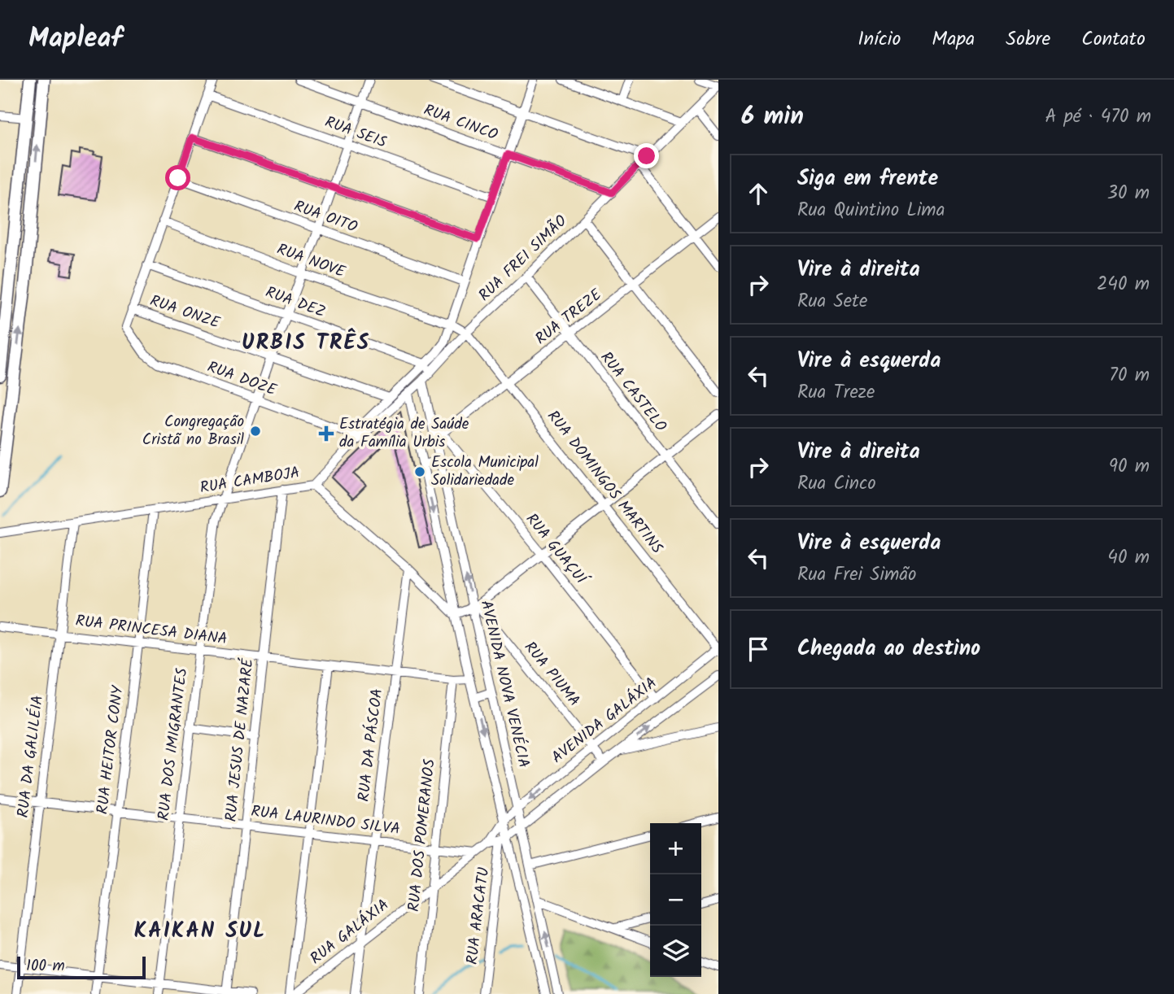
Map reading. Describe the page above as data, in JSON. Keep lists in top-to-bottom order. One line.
{"streets":{"street":["RUA CINCO","RUA SEIS","RUA OITO","RUA FREI SIMÃO","RUA NOVE","RUA DEZ","RUA ONZE","RUA TREZE","RUA DOZE","RUA CASTELO","RUA CAMBOJA","RUA DOMINGOS MARTINS","RUA GUAÇUÍ","RUA PRINCESA DIANA","RUA PIUMA","AVENIDA NOVA VENÉCIA","AVENIDA GALÁXIA","RUA JESUS DE NAZARÉ","RUA DOS IMIGRANTES","RUA DA PÁSCOA","RUA HEITOR CONY","RUA DA GALILÉIA","RUA LAURINDO SILVA","RUA DOS POMERANOS","RUA ARACATU","RUA GALÁXIA"]},"crossings":[["RUA CINCO","RUA FREI SIMÃO"],["RUA CINCO","RUA DOS IMIGRANTES"],["RUA SEIS","RUA DOS IMIGRANTES"],["RUA OITO","RUA DOS IMIGRANTES"],["RUA FREI SIMÃO","RUA NOVE"],["RUA FREI SIMÃO","RUA DEZ"],["RUA FREI SIMÃO","RUA ONZE"],["RUA FREI SIMÃO","RUA DOZE"],["RUA FREI SIMÃO","RUA CASTELO"],["RUA FREI SIMÃO","RUA CAMBOJA"],["RUA FREI SIMÃO","RUA DOMINGOS MARTINS"],["RUA FREI SIMÃO","AVENIDA NOVA VENÉCIA"],["RUA NOVE","RUA DOMINGOS MARTINS"],["RUA NOVE","RUA DOS IMIGRANTES"],["RUA DEZ","RUA DOS IMIGRANTES"],["RUA ONZE","RUA DOZE"],["RUA ONZE","RUA DOS IMIGRANTES"],["RUA TREZE","RUA CASTELO"],["RUA TREZE","RUA DOMINGOS MARTINS"],["RUA TREZE","RUA GUAÇUÍ"],["RUA TREZE","AVENIDA NOVA VENÉCIA"],["RUA DOZE","RUA DOS IMIGRANTES"],["RUA CAMBOJA","AVENIDA NOVA VENÉCIA"],["RUA CAMBOJA","RUA JESUS DE NAZARÉ"],["RUA CAMBOJA","RUA DOS IMIGRANTES"],["RUA CAMBOJA","RUA DA PÁSCOA"],["RUA CAMBOJA","RUA HEITOR CONY"],["RUA CAMBOJA","RUA DA GALILÉIA"],["RUA DOMINGOS MARTINS","AVENIDA GALÁXIA"],["RUA GUAÇUÍ","AVENIDA NOVA VENÉCIA"],["RUA GUAÇUÍ","AVENIDA GALÁXIA"],["RUA PRINCESA DIANA","AVENIDA NOVA VENÉCIA"],["RUA PRINCESA DIANA","RUA JESUS DE NAZARÉ"],["RUA PRINCESA DIANA","RUA DOS IMIGRANTES"],["RUA PRINCESA DIANA","RUA DA PÁSCOA"],["RUA PRINCESA DIANA","RUA HEITOR CONY"],["RUA PRINCESA DIANA","RUA DA GALILÉIA"],["RUA PRINCESA DIANA","RUA DOS POMERANOS"],["RUA PIUMA","AVENIDA NOVA VENÉCIA"],["RUA PIUMA","AVENIDA GALÁXIA"],["AVENIDA NOVA VENÉCIA","AVENIDA GALÁXIA"],["AVENIDA NOVA VENÉCIA","RUA ARACATU"],["AVENIDA NOVA VENÉCIA","RUA GALÁXIA"],["AVENIDA GALÁXIA","RUA ARACATU"],["AVENIDA GALÁXIA","RUA GALÁXIA"],["RUA JESUS DE NAZARÉ","RUA LAURINDO SILVA"],["RUA DOS IMIGRANTES","RUA LAURINDO SILVA"],["RUA DA PÁSCOA","RUA LAURINDO SILVA"],["RUA DA PÁSCOA","RUA GALÁXIA"],["RUA HEITOR CONY","RUA LAURINDO SILVA"],["RUA DA GALILÉIA","RUA LAURINDO SILVA"],["RUA LAURINDO SILVA","RUA DOS POMERANOS"],["RUA LAURINDO SILVA","RUA GALÁXIA"],["RUA DOS POMERANOS","RUA GALÁXIA"],["RUA ARACATU","RUA GALÁXIA"]],"districts":["URBIS TRÊS","KAIKAN SUL"],"places":{"other":["Congregação Cristã no Brasil","Escola Municipal Solidariedade"],"health":["Estratégia de Saúde da Família Urbis"]},"scale_bar":"100 m","page":{"header":"Mapleaf","nav":["Início","Mapa","Sobre","Contato"],"heading":["6 min","A pé · 470 m"],"list":[["Siga em frente","Rua Quintino Lima","30 m"],["Vire à direita","Rua Sete","240 m"],["Vire à esquerda","Rua Treze","70 m"],["Vire à direita","Rua Cinco","90 m"],["Vire à esquerda","Rua Frei Simão","40 m"],"Chegada ao destino"],"map_buttons":["+","−"],"scale":"100 m"}}
